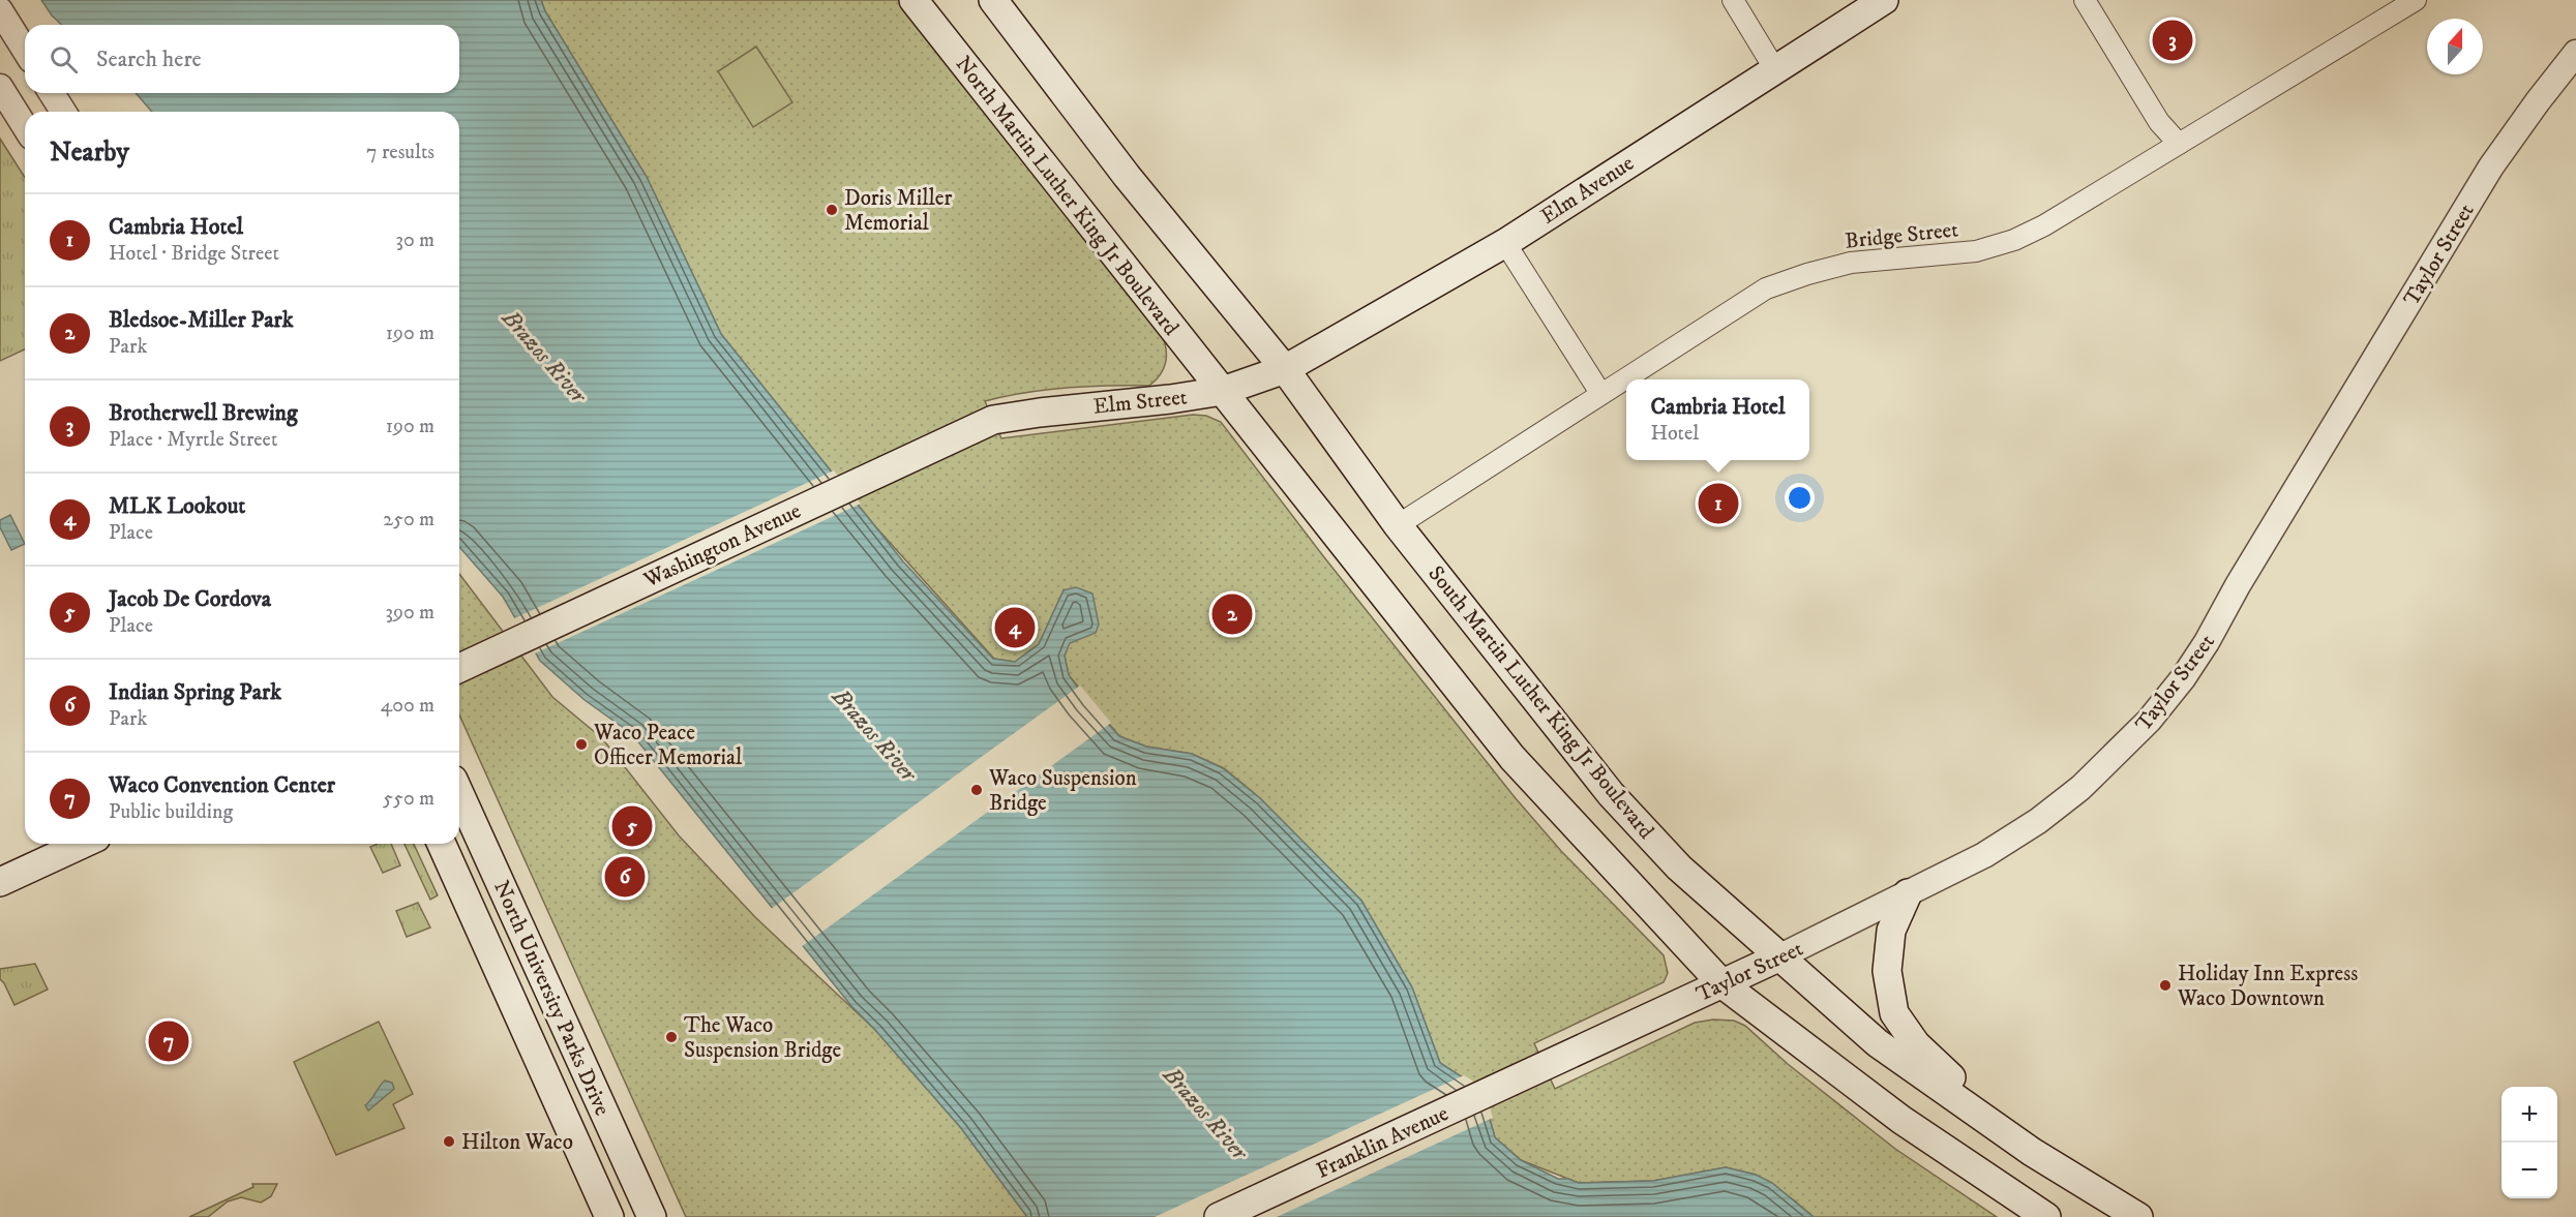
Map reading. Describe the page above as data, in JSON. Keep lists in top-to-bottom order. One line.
{"streets":{"main road":["Elm Avenue","North Martin Luther King Jr Boulevard","Taylor Street","Elm Street","Washington Avenue","South Martin Luther King Jr Boulevard","North University Parks Drive","Franklin Avenue"],"street":["Bridge Street"]},"crossings":[["Elm Avenue","Elm Street"],["Elm Avenue","South Martin Luther King Jr Boulevard"],["North Martin Luther King Jr Boulevard","Elm Street"],["Bridge Street","South Martin Luther King Jr Boulevard"],["Taylor Street","South Martin Luther King Jr Boulevard"],["Taylor Street","Franklin Avenue"],["Elm Street","Washington Avenue"],["Elm Street","South Martin Luther King Jr Boulevard"]],"water":["Brazos River"],"places":["Doris Miller Memorial","Waco Peace Officer Memorial","Waco Suspension Bridge","Holiday Inn Express Waco Downtown","The Waco Suspension Bridge","Hilton Waco"],"north":"top","page":{"pins":["3","1","2","4","5","6","7"],"search":"Search here","heading":["Nearby","7 results"],"list":[{"mark":"1","name":"Cambria Hotel","note":"Hotel · Bridge Street","value":"30 m"},{"mark":"2","name":"Bledsoe-Miller Park","note":"Park","value":"190 m"},{"mark":"3","name":"Brotherwell Brewing","note":"Place · Myrtle Street","value":"190 m"},{"mark":"4","name":"MLK Lookout","note":"Place","value":"250 m"},{"mark":"5","name":"Jacob De Cordova","note":"Place","value":"390 m"},{"mark":"6","name":"Indian Spring Park","note":"Park","value":"400 m"},{"mark":"7","name":"Waco Convention Center","note":"Public building","value":"550 m"}],"popup":["Cambria Hotel","Hotel"],"map_buttons":["+","−"]}}
